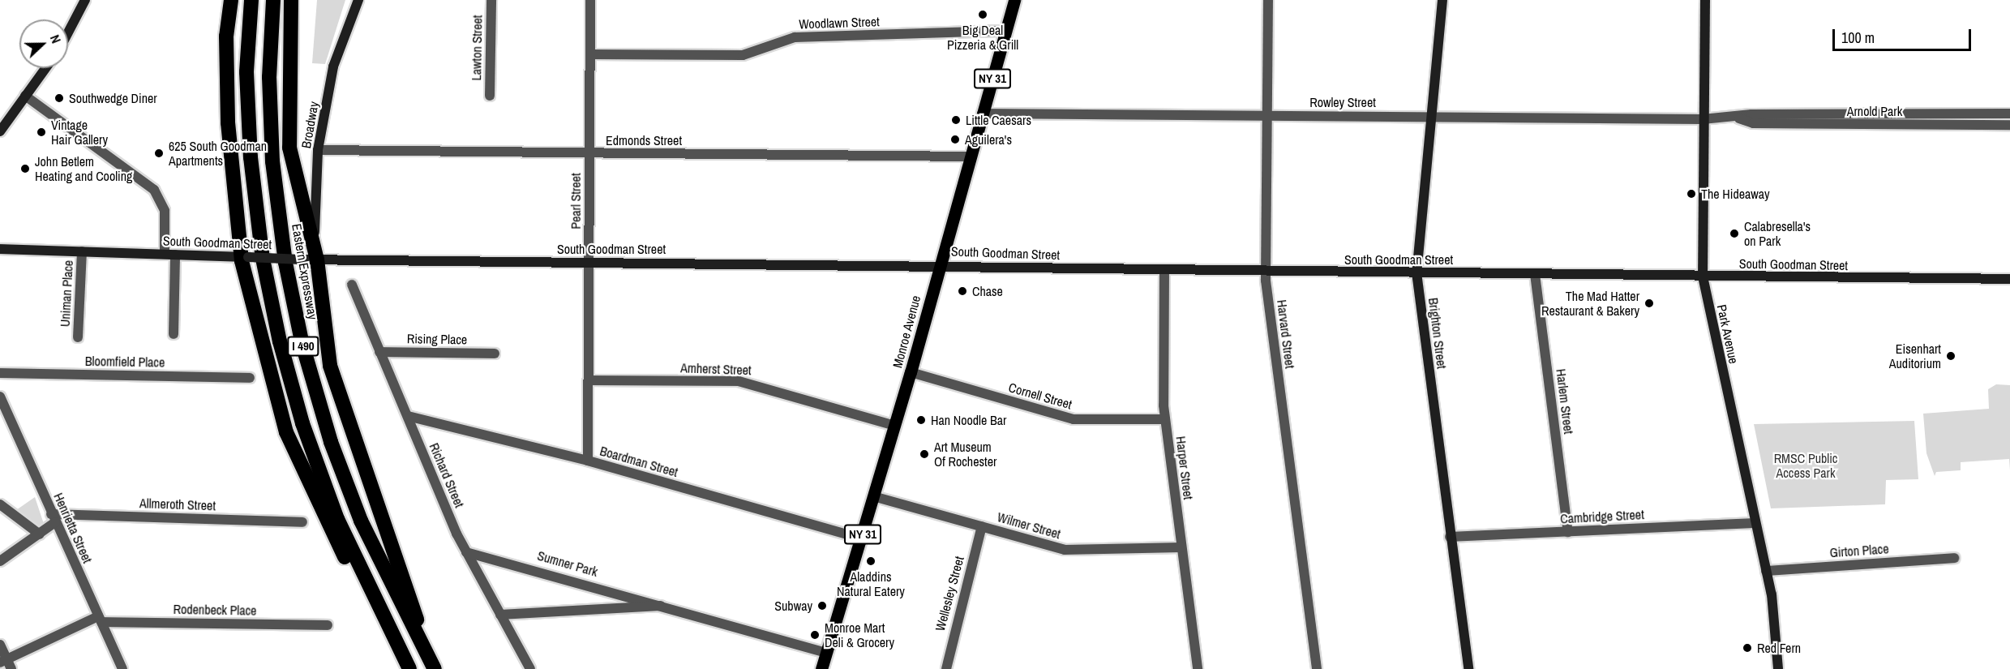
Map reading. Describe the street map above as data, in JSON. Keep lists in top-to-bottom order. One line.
{"streets":{"highway":["Eastern Expressway","I 490"],"main road":["NY 31","Broadway","South Goodman Street","Monroe Avenue","Brighton Street","Park Avenue"],"street":["Woodlawn Street","Lawton Street","Rowley Street","Arnold Park","Edmonds Street","Pearl Street","Uniman Place","Harvard Street","Rising Place","Bloomfield Place","Amherst Street","Cornell Street","Harlem Street","Boardman Street","Harper Street","Richard Street","Allmeroth Street","Cambridge Street","Wilmer Street","Henrietta Street","Girton Place","Sumner Park","Wellesley Street","Rodenbeck Place"]},"crossings":[["Woodlawn Street","Pearl Street"],["Woodlawn Street","Monroe Avenue"],["Rowley Street","Arnold Park"],["Rowley Street","Monroe Avenue"],["Rowley Street","Brighton Street"],["Rowley Street","Harvard Street"],["Rowley Street","Park Avenue"],["Arnold Park","Park Avenue"],["Broadway","Edmonds Street"],["Broadway","South Goodman Street"],["Edmonds Street","Pearl Street"],["Edmonds Street","Monroe Avenue"],["Pearl Street","South Goodman Street"],["Pearl Street","Amherst Street"],["Pearl Street","Boardman Street"],["South Goodman Street","Uniman Place"],["South Goodman Street","Monroe Avenue"],["South Goodman Street","Brighton Street"],["South Goodman Street","Harvard Street"],["South Goodman Street","Park Avenue"],["South Goodman Street","Harlem Street"],["South Goodman Street","Harper Street"],["Monroe Avenue","Amherst Street"],["Monroe Avenue","Cornell Street"],["Monroe Avenue","Boardman Street"],["Monroe Avenue","Wilmer Street"],["Monroe Avenue","Sumner Park"],["Brighton Street","Cambridge Street"],["Park Avenue","Cambridge Street"],["Park Avenue","Girton Place"],["Rising Place","Richard Street"],["Cornell Street","Harper Street"],["Harlem Street","Cambridge Street"],["Boardman Street","Richard Street"],["Harper Street","Wilmer Street"],["Richard Street","Sumner Park"],["Allmeroth Street","Henrietta Street"],["Wilmer Street","Wellesley Street"],["Henrietta Street","Rodenbeck Place"]],"parks":["RMSC Public Access Park"],"places":["Big Deal Pizzeria & Grill","Southwedge Diner","Little Caesars","Vintage Hair Gallery","Aguilera's","625 South Goodman Apartments","John Betlem Heating and Cooling","The Hideaway","Calabresella's on Park","Chase","The Mad Hatter Restaurant & Bakery","Eisenhart Auditorium","Han Noodle Bar","Art Museum Of Rochester","Aladdins Natural Eatery","Subway","Monroe Mart Deli & Grocery","Red Fern"],"scale_bar":"100 m","north":"right"}
